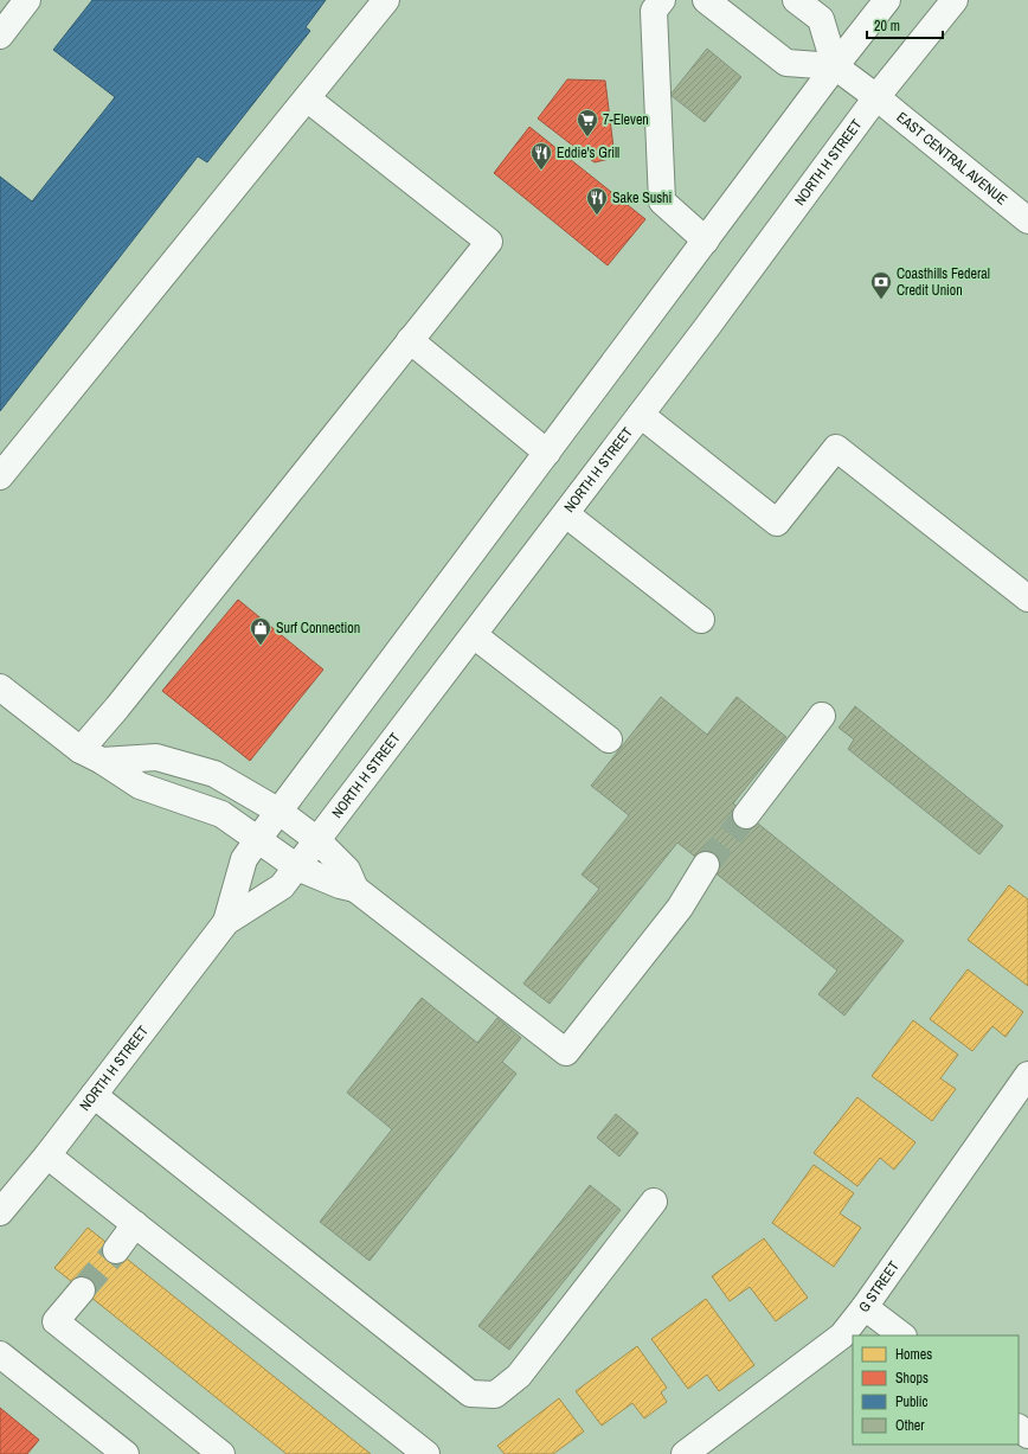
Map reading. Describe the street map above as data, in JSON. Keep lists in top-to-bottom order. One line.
{"streets":{"main road":["EAST CENTRAL AVENUE","NORTH H STREET","G STREET"]},"crossings":[["EAST CENTRAL AVENUE","NORTH H STREET"]],"places":{"supermarket":["7-Eleven"],"restaurant":["Eddie's Grill","Sake Sushi"],"bank":["Coasthills Federal Credit Union"],"shop":["Surf Connection"]},"legend":["Homes","Shops","Public","Other"],"scale_bar":"20 m"}
